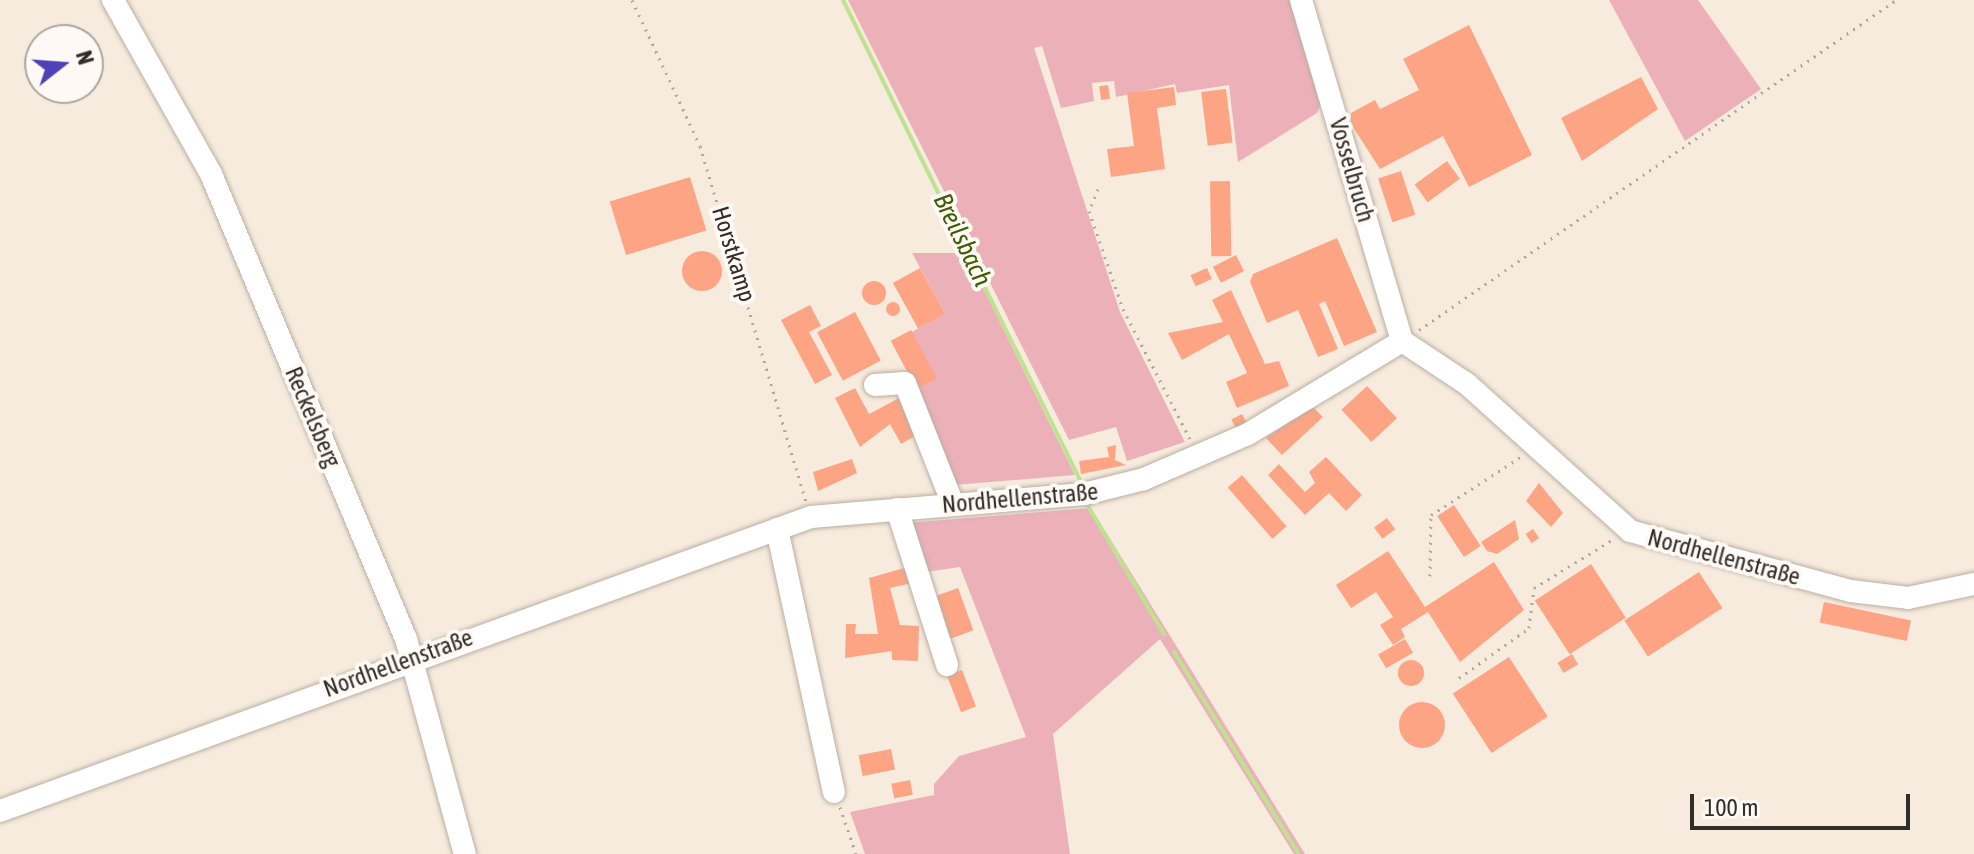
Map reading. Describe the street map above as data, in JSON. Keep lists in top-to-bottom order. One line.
{"streets":{"street":["Vosselbruch","Reckelsberg","Nordhellenstraße"],"path":["Horstkamp"]},"crossings":[["Vosselbruch","Nordhellenstraße"],["Horstkamp","Nordhellenstraße"],["Reckelsberg","Nordhellenstraße"]],"water":["Breilsbach"],"scale_bar":"100 m","north":"right"}
